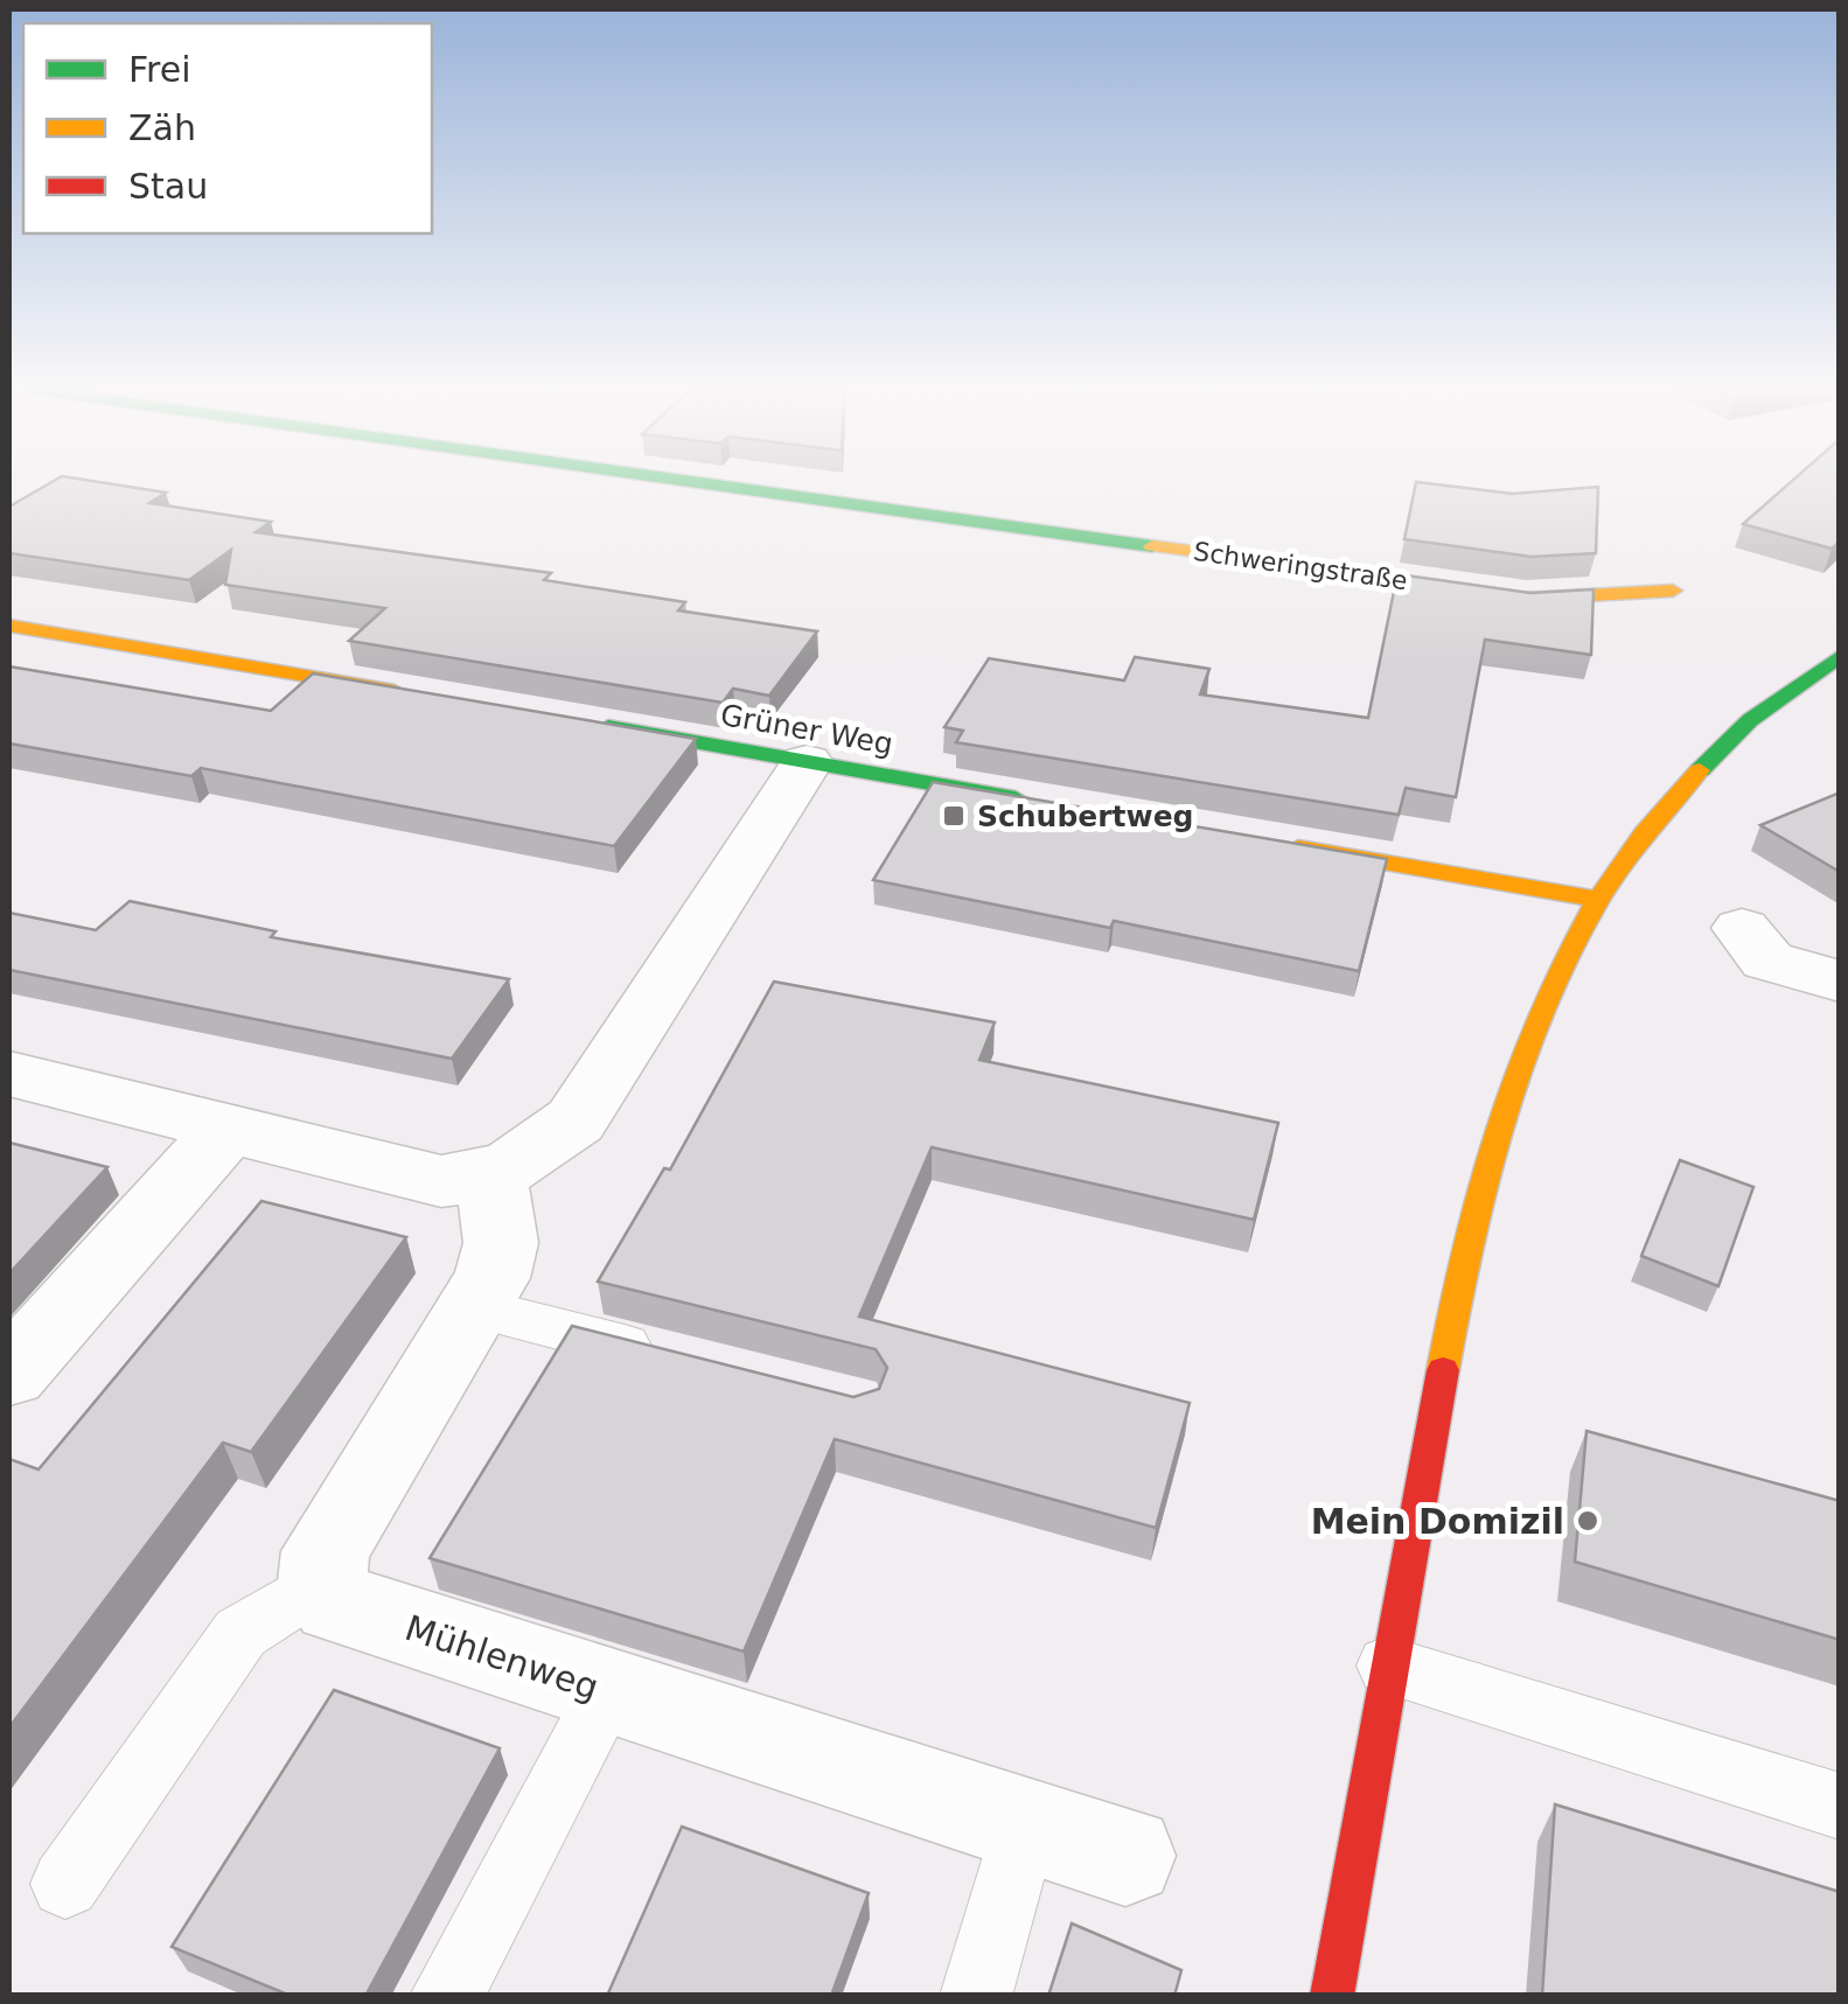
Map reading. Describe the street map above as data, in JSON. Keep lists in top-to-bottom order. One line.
{"streets":{"street":["Schweringstraße","Grüner Weg","Mühlenweg"]},"places":{"transit":["Schubertweg"],"other":["Mein Domizil"]},"legend":["Frei","Zäh","Stau"]}
